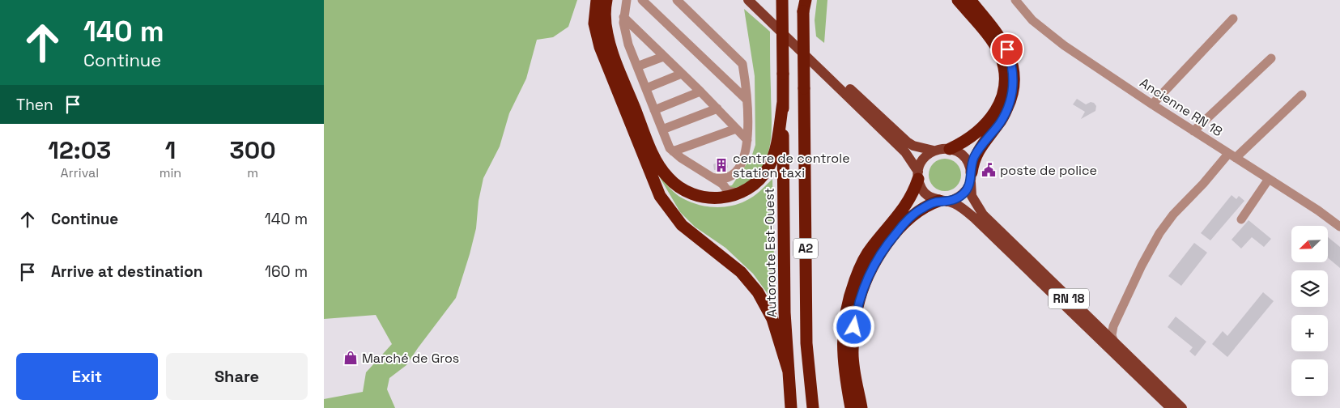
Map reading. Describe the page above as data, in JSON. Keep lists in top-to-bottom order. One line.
{"streets":{"highway":["A2","Autoroute Est-Ouest"],"main road":["RN 18"],"street":["Ancienne RN 18"]},"places":{"building":["centre de controle station taxi"],"public building":["poste de police"],"shop":["Marché de Gros"]},"north":"bottom left","page":{"turn":["140 m","Continue"],"then":"Then","eta":["12:03","Arrival","1","min","300","m"],"list":[{"name":"Continue","value":"140 m"},{"name":"Arrive at destination","value":"160 m"}],"map_buttons":["+","−"],"buttons":["Exit","Share"]}}
